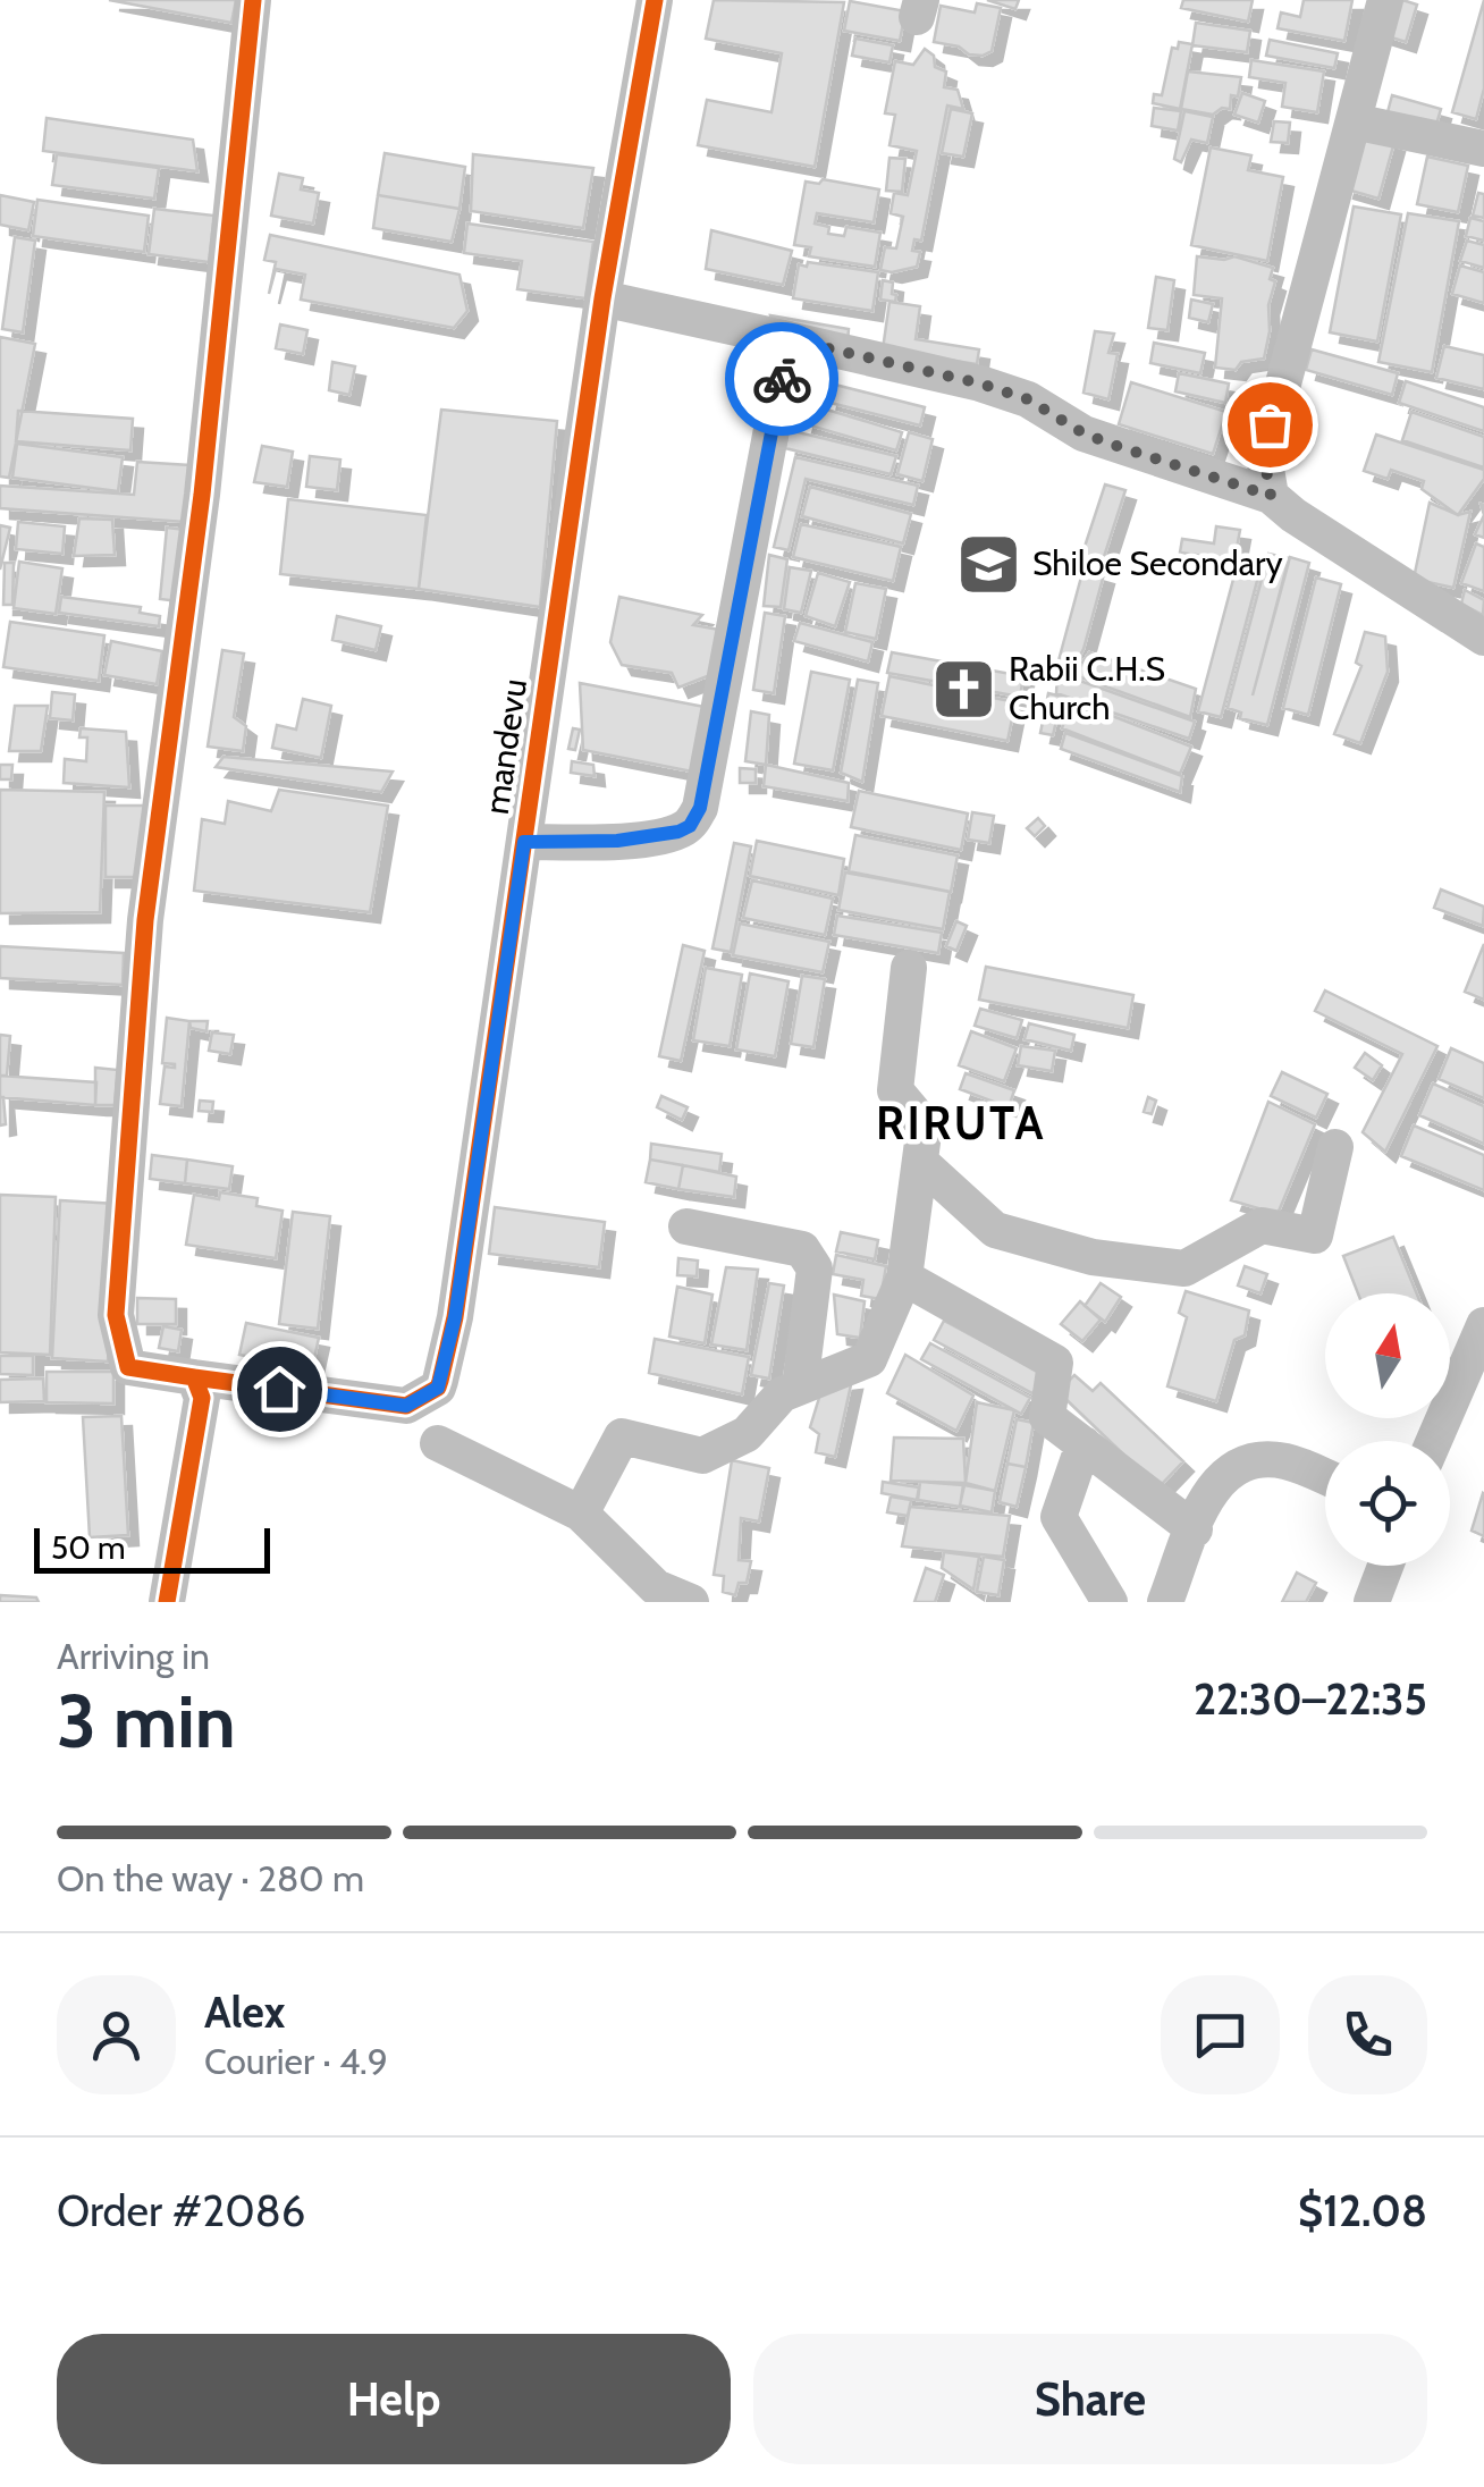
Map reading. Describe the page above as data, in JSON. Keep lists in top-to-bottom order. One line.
{"streets":{"street":["mandevu"]},"districts":["RIRUTA"],"places":{"school or university":["Shiloe Secondary"],"church":["Rabii C.H.S Church"]},"scale_bar":"50 m","north":"top","page":{"scale":"50 m","heading":["3 min","Arriving in","22:30–22:35"],"panel":["Alex","Courier · 4.9","Order #2086","$12.08"],"bar":"On the way · 280 m","buttons":["Help","Share"]}}
